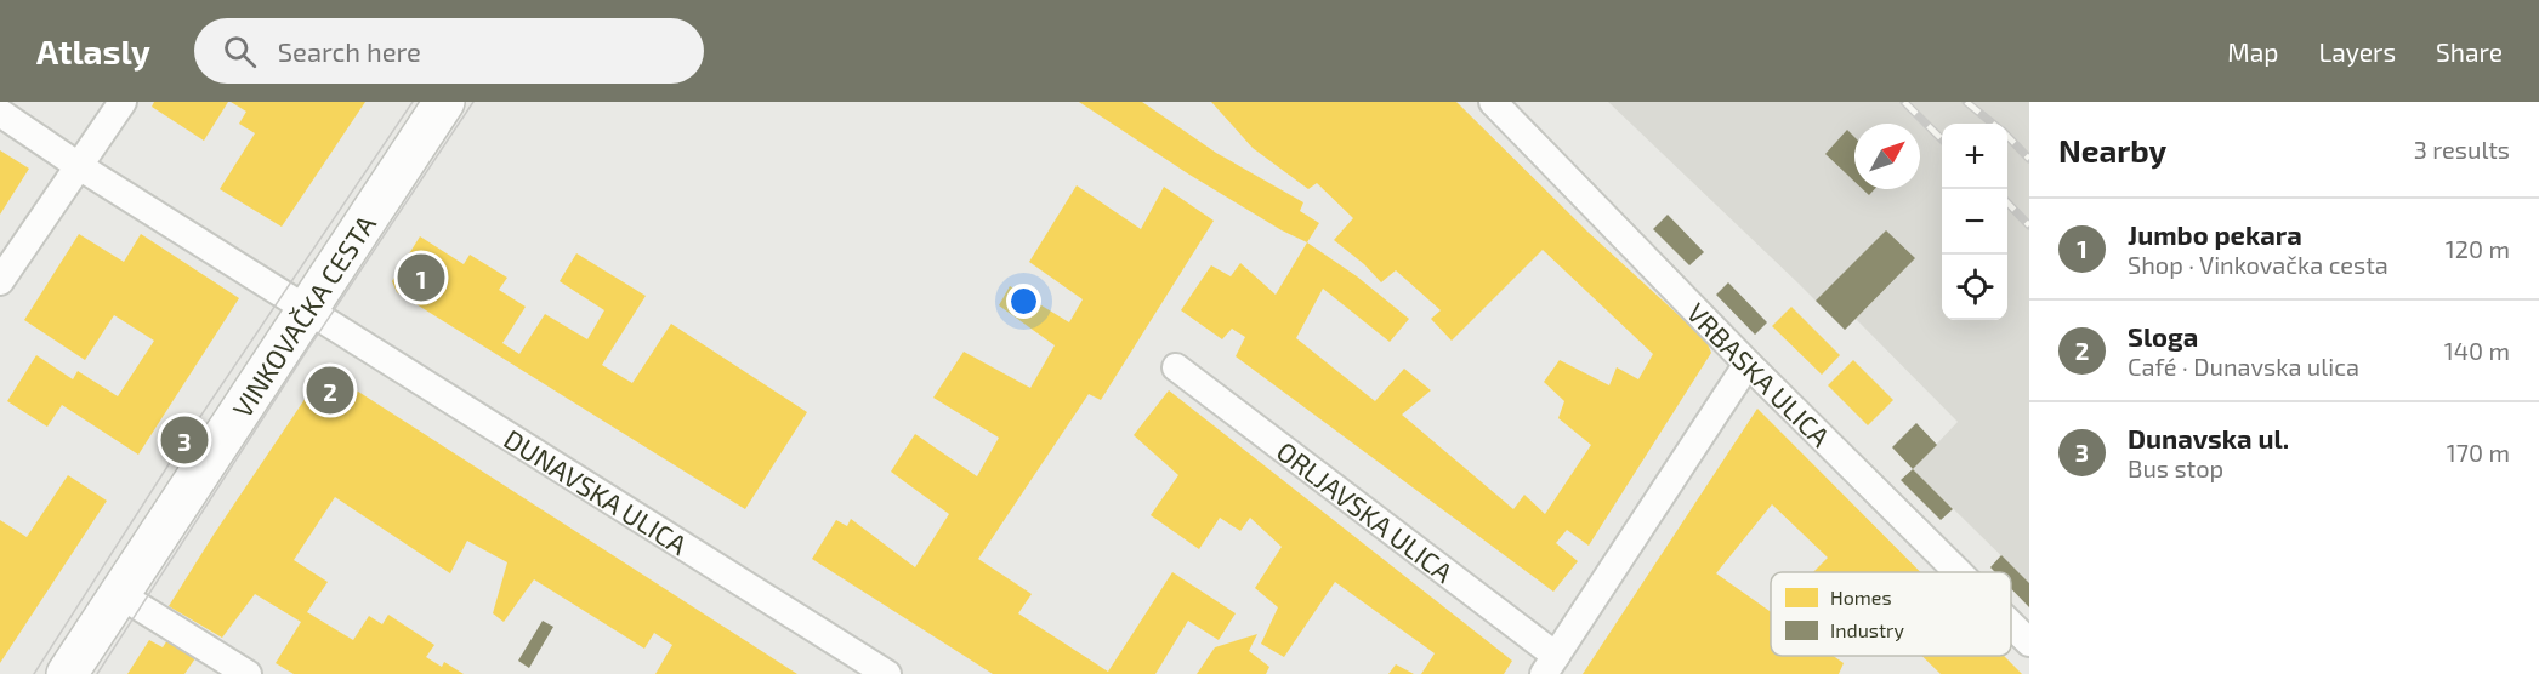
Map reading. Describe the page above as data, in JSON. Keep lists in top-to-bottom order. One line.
{"streets":{"main road":["VINKOVAČKA CESTA"],"street":["VRBASKA ULICA","DUNAVSKA ULICA","ORLJAVSKA ULICA"]},"crossings":[["VINKOVAČKA CESTA","DUNAVSKA ULICA"]],"legend":["Homes","Industry"],"north":"top right","page":{"header":"Atlasly","search":"Search here","nav":["Map","Layers","Share"],"heading":["Nearby","3 results"],"map_buttons":["+","−"],"list":[{"mark":"1","name":"Jumbo pekara","note":"Shop · Vinkovačka cesta","value":"120 m"},{"mark":"2","name":"Sloga","note":"Café · Dunavska ulica","value":"140 m"},{"mark":"3","name":"Dunavska ul.","note":"Bus stop","value":"170 m"}],"pins":["1","2","3"]}}
